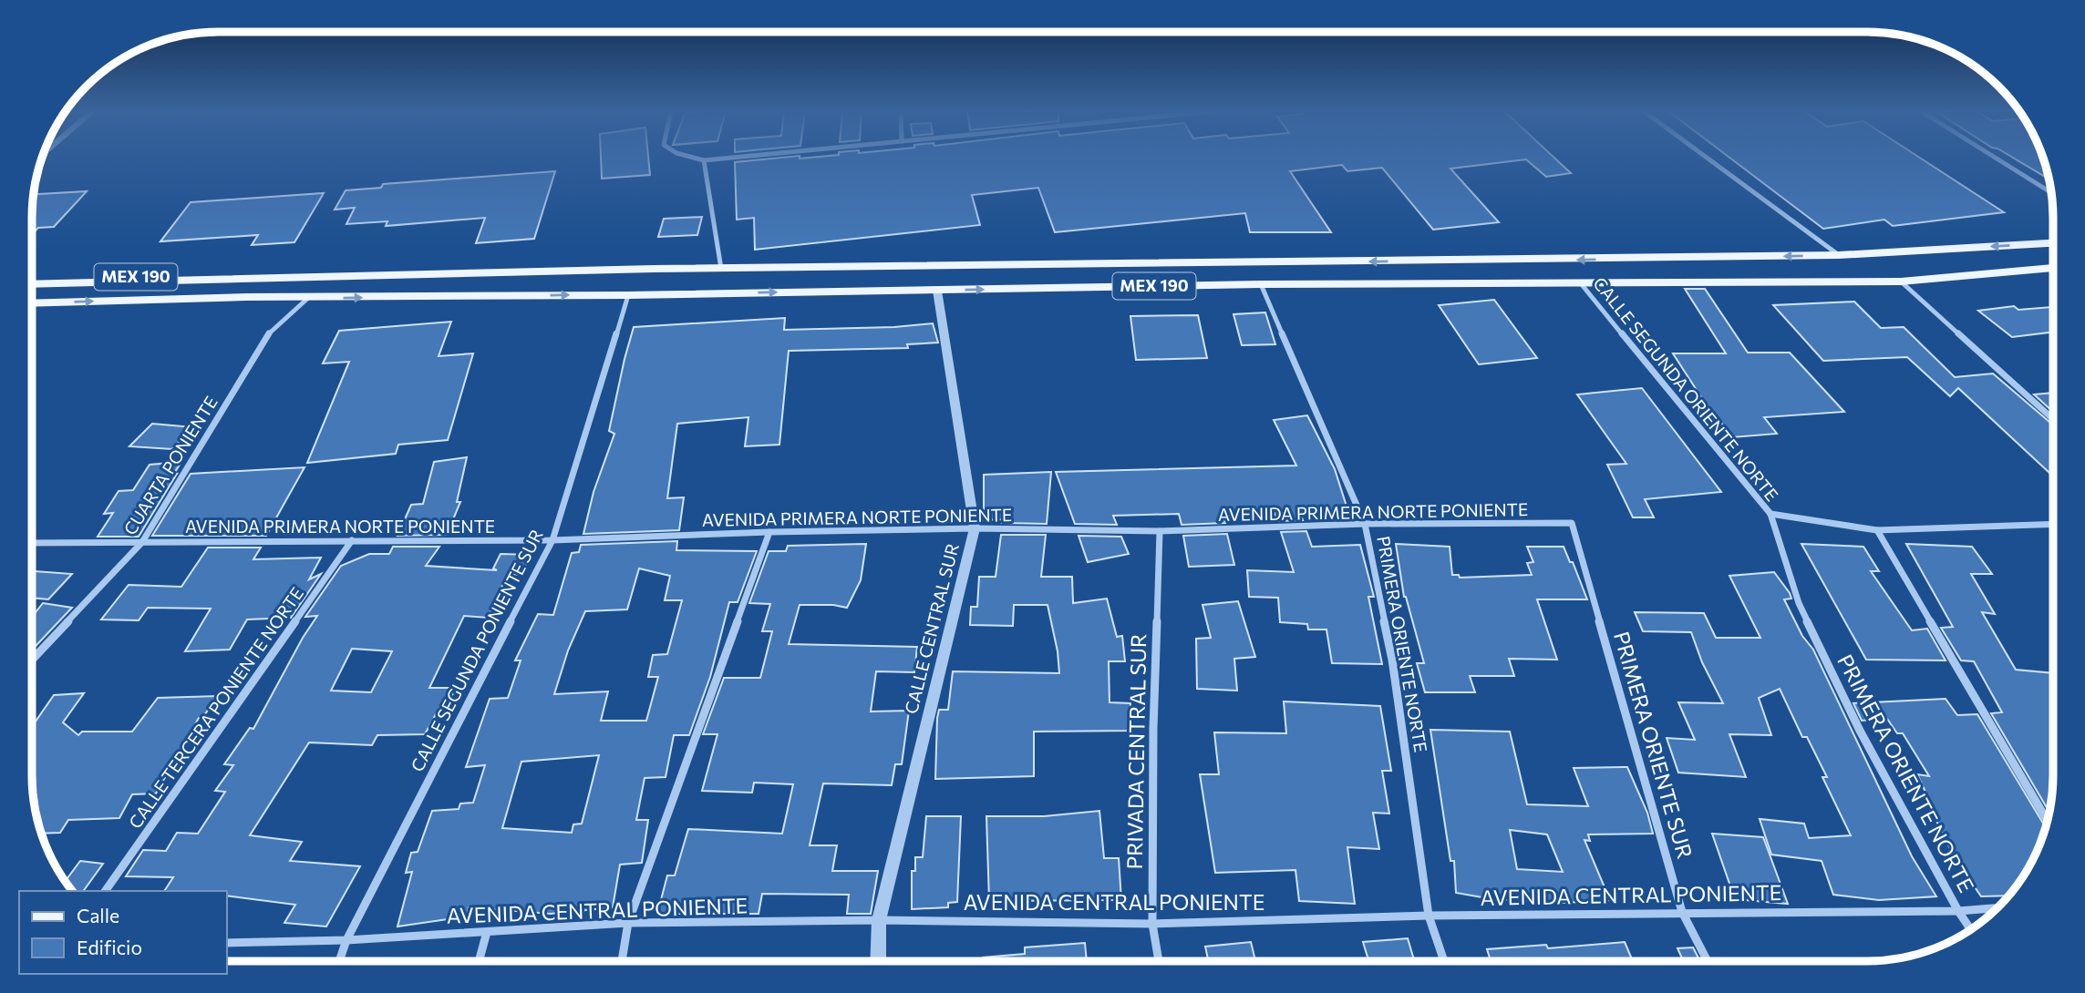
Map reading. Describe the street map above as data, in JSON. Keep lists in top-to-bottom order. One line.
{"streets":{"main road":["MEX 190"],"street":["CALLE SEGUNDA ORIENTE NORTE","CUARTA PONIENTE","AVENIDA PRIMERA NORTE PONIENTE","CALLE CENTRAL SUR","PRIMERA ORIENTE NORTE","CALLE SEGUNDA PONIENTE SUR","CALLE TERCERA PONIENTE NORTE","PRIMERA ORIENTE SUR","PRIVADA CENTRAL SUR","AVENIDA CENTRAL PONIENTE"]},"crossings":[["MEX 190","CALLE SEGUNDA ORIENTE NORTE"],["MEX 190","CUARTA PONIENTE"],["MEX 190","CALLE CENTRAL SUR"],["MEX 190","PRIMERA ORIENTE NORTE"],["MEX 190","CALLE SEGUNDA PONIENTE SUR"],["CALLE SEGUNDA ORIENTE NORTE","PRIMERA ORIENTE NORTE"],["CUARTA PONIENTE","AVENIDA PRIMERA NORTE PONIENTE"],["AVENIDA PRIMERA NORTE PONIENTE","CALLE CENTRAL SUR"],["AVENIDA PRIMERA NORTE PONIENTE","PRIMERA ORIENTE NORTE"],["AVENIDA PRIMERA NORTE PONIENTE","CALLE SEGUNDA PONIENTE SUR"],["AVENIDA PRIMERA NORTE PONIENTE","CALLE TERCERA PONIENTE NORTE"],["AVENIDA PRIMERA NORTE PONIENTE","PRIMERA ORIENTE SUR"],["AVENIDA PRIMERA NORTE PONIENTE","PRIVADA CENTRAL SUR"],["CALLE CENTRAL SUR","AVENIDA CENTRAL PONIENTE"],["PRIMERA ORIENTE NORTE","AVENIDA CENTRAL PONIENTE"],["CALLE SEGUNDA PONIENTE SUR","AVENIDA CENTRAL PONIENTE"],["PRIMERA ORIENTE SUR","AVENIDA CENTRAL PONIENTE"],["PRIVADA CENTRAL SUR","AVENIDA CENTRAL PONIENTE"]],"legend":["Calle","Edificio"]}
